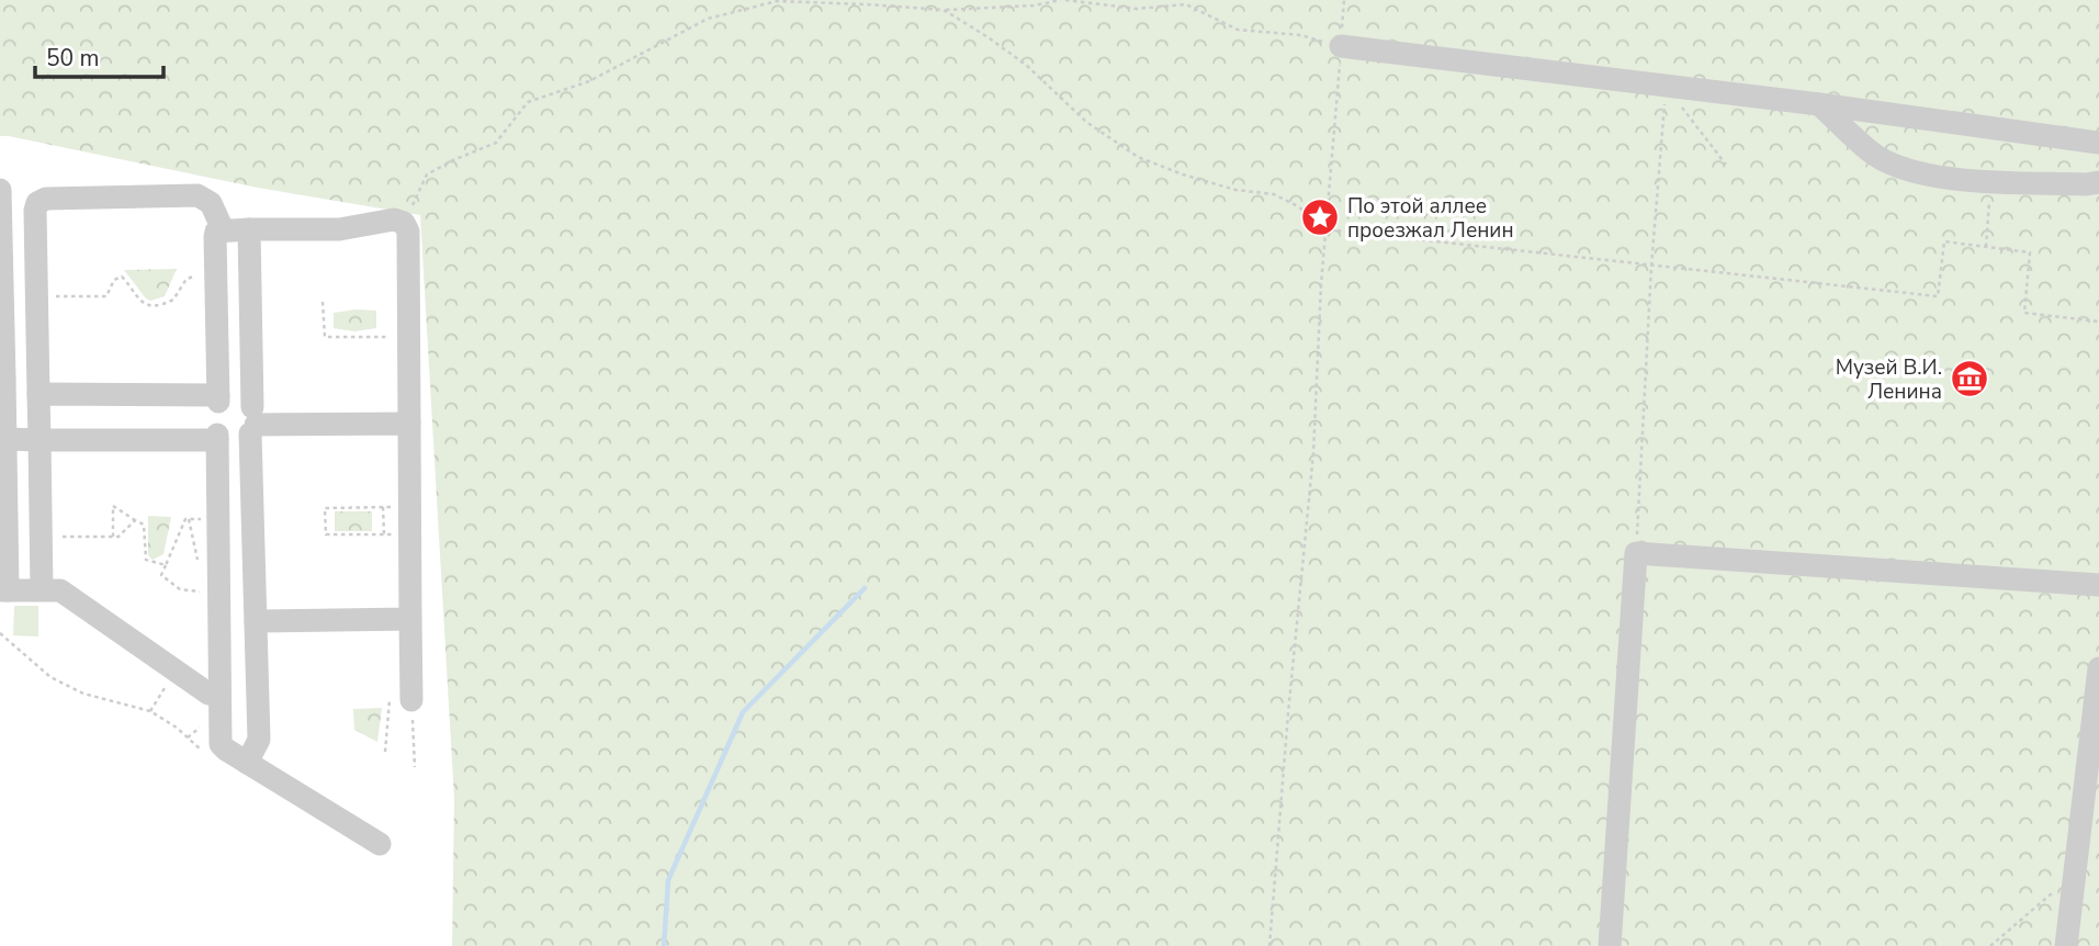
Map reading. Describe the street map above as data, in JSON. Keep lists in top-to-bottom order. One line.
{"places":{"place":["По этой аллее проезжал Ленин"],"museum":["Музей В.И. Ленина"]},"scale_bar":"50 m"}
